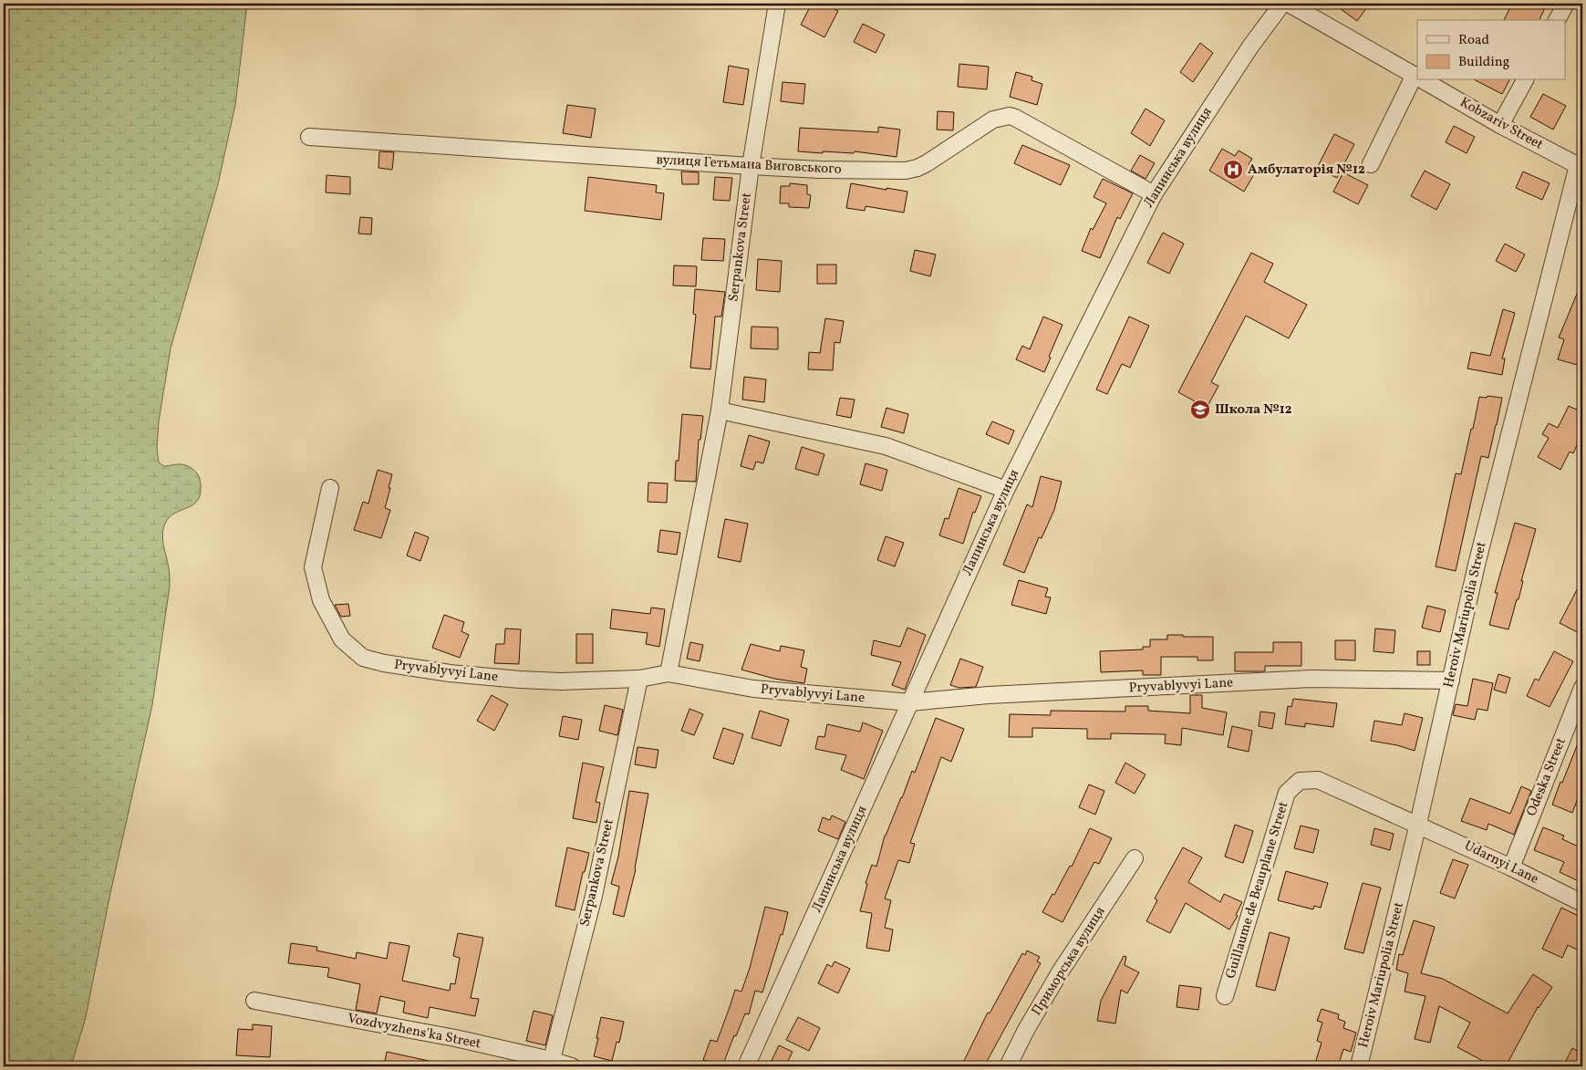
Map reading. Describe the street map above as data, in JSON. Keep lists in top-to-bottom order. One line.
{"streets":{"street":["Kobzariv Street","Лапинська вулиця","вулиця Гетьмана Виговського","Serpankova Street","Heroiv Mariupolia Street","Pryvablyvyi Lane","Odeska Street","Udarnyi Lane","Guillaume de Beauplane Street","Приморська вулиця","Vozdvyzhens'ka Street"]},"crossings":[["Kobzariv Street","Heroiv Mariupolia Street"],["Лапинська вулиця","вулиця Гетьмана Виговського"],["Лапинська вулиця","Pryvablyvyi Lane"],["вулиця Гетьмана Виговського","Serpankova Street"],["Serpankova Street","Pryvablyvyi Lane"],["Serpankova Street","Vozdvyzhens'ka Street"],["Heroiv Mariupolia Street","Pryvablyvyi Lane"],["Heroiv Mariupolia Street","Udarnyi Lane"],["Heroiv Mariupolia Street","Guillaume de Beauplane Street"],["Odeska Street","Udarnyi Lane"],["Udarnyi Lane","Guillaume de Beauplane Street"]],"places":{"hospital":["Амбулаторія №12"],"school or university":["Школа №12"]},"legend":["Road","Building"]}
